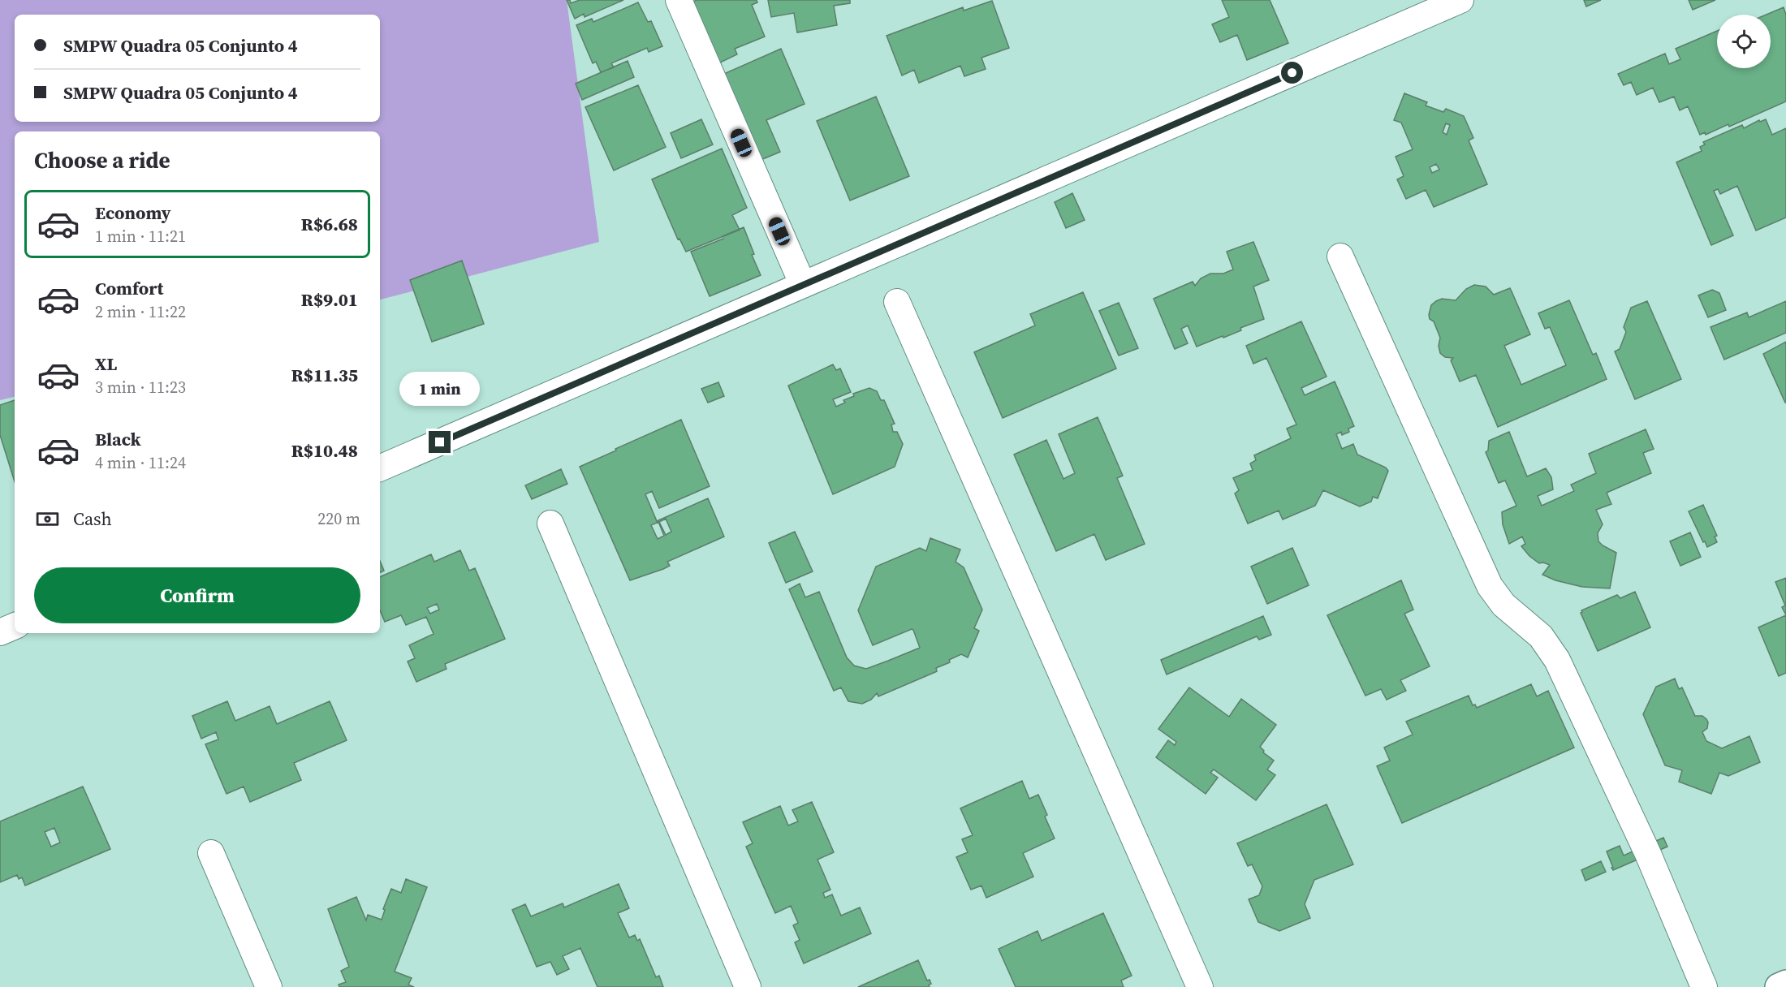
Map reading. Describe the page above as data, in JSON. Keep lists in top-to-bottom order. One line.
{"page":{"banner":["SMPW Quadra 05 Conjunto 4","SMPW Quadra 05 Conjunto 4"],"heading":"Choose a ride","list":[{"name":"Economy","note":"1 min · 11:21","value":"R$6.68"},{"name":"Comfort","note":"2 min · 11:22","value":"R$9.01"},{"name":"XL","note":"3 min · 11:23","value":"R$11.35"},{"name":"Black","note":"4 min · 11:24","value":"R$10.48"}],"bubble":"1 min","pay":["Cash","220 m"],"buttons":"Confirm"}}
